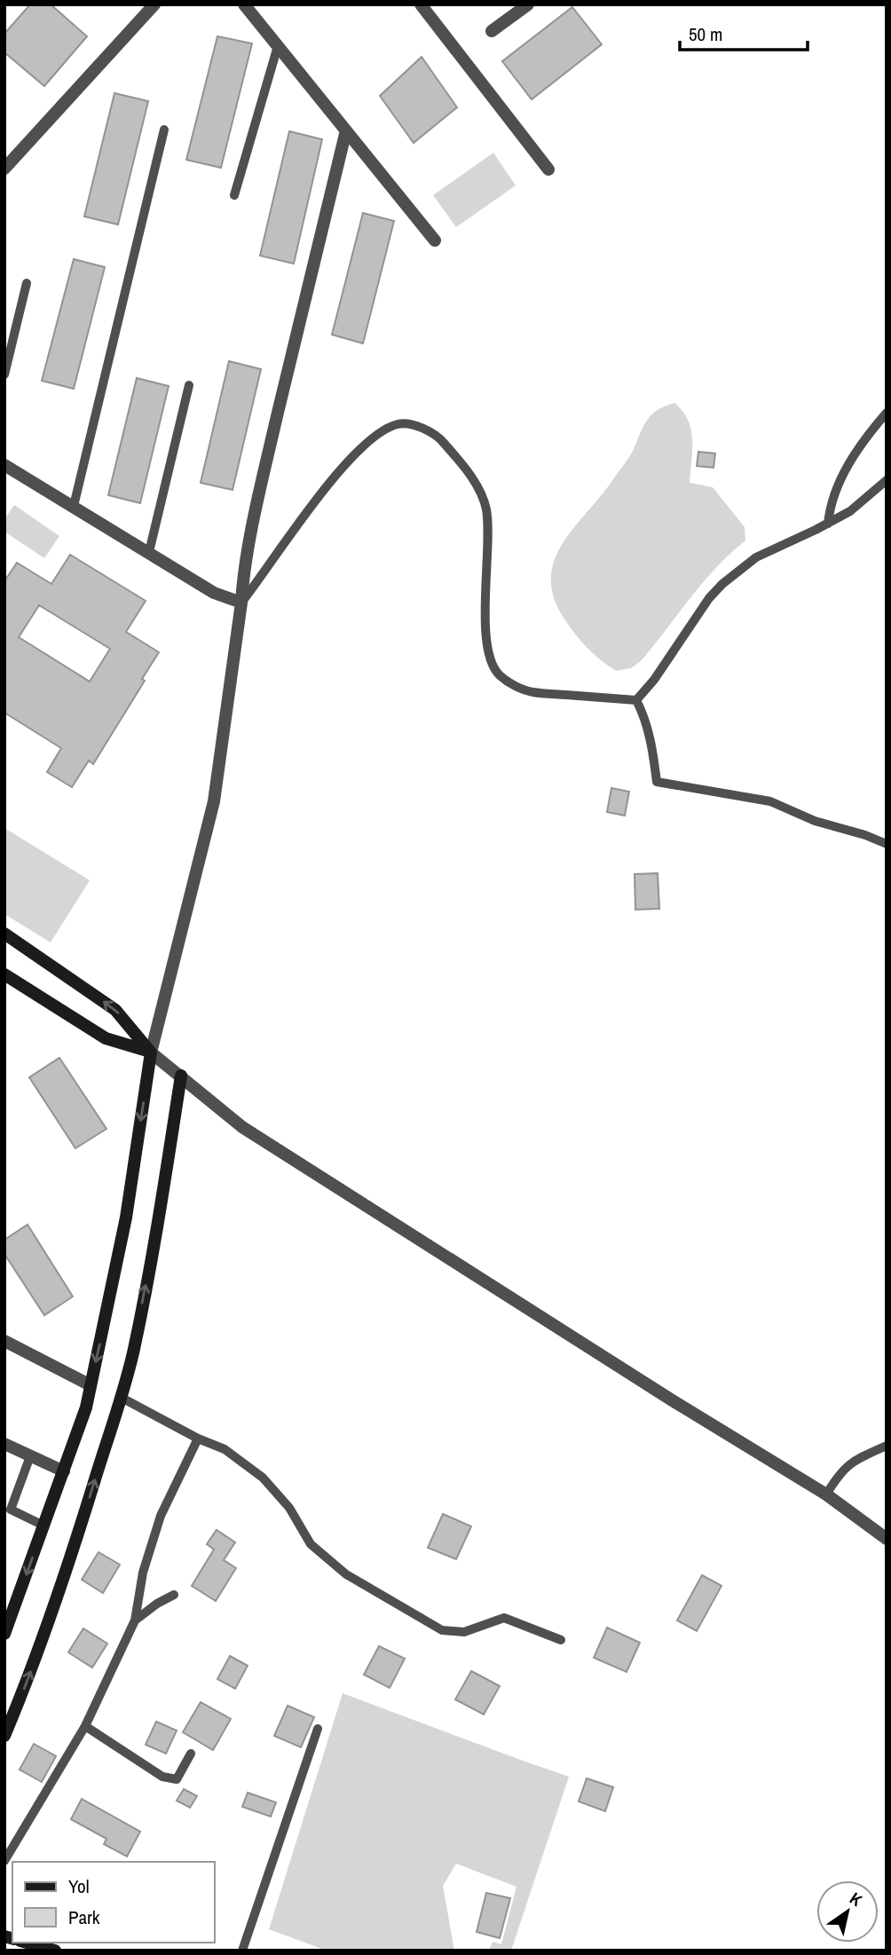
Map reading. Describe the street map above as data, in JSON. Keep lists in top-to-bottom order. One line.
{"legend":["Yol","Park"],"scale_bar":"50 m","north":"top right"}
